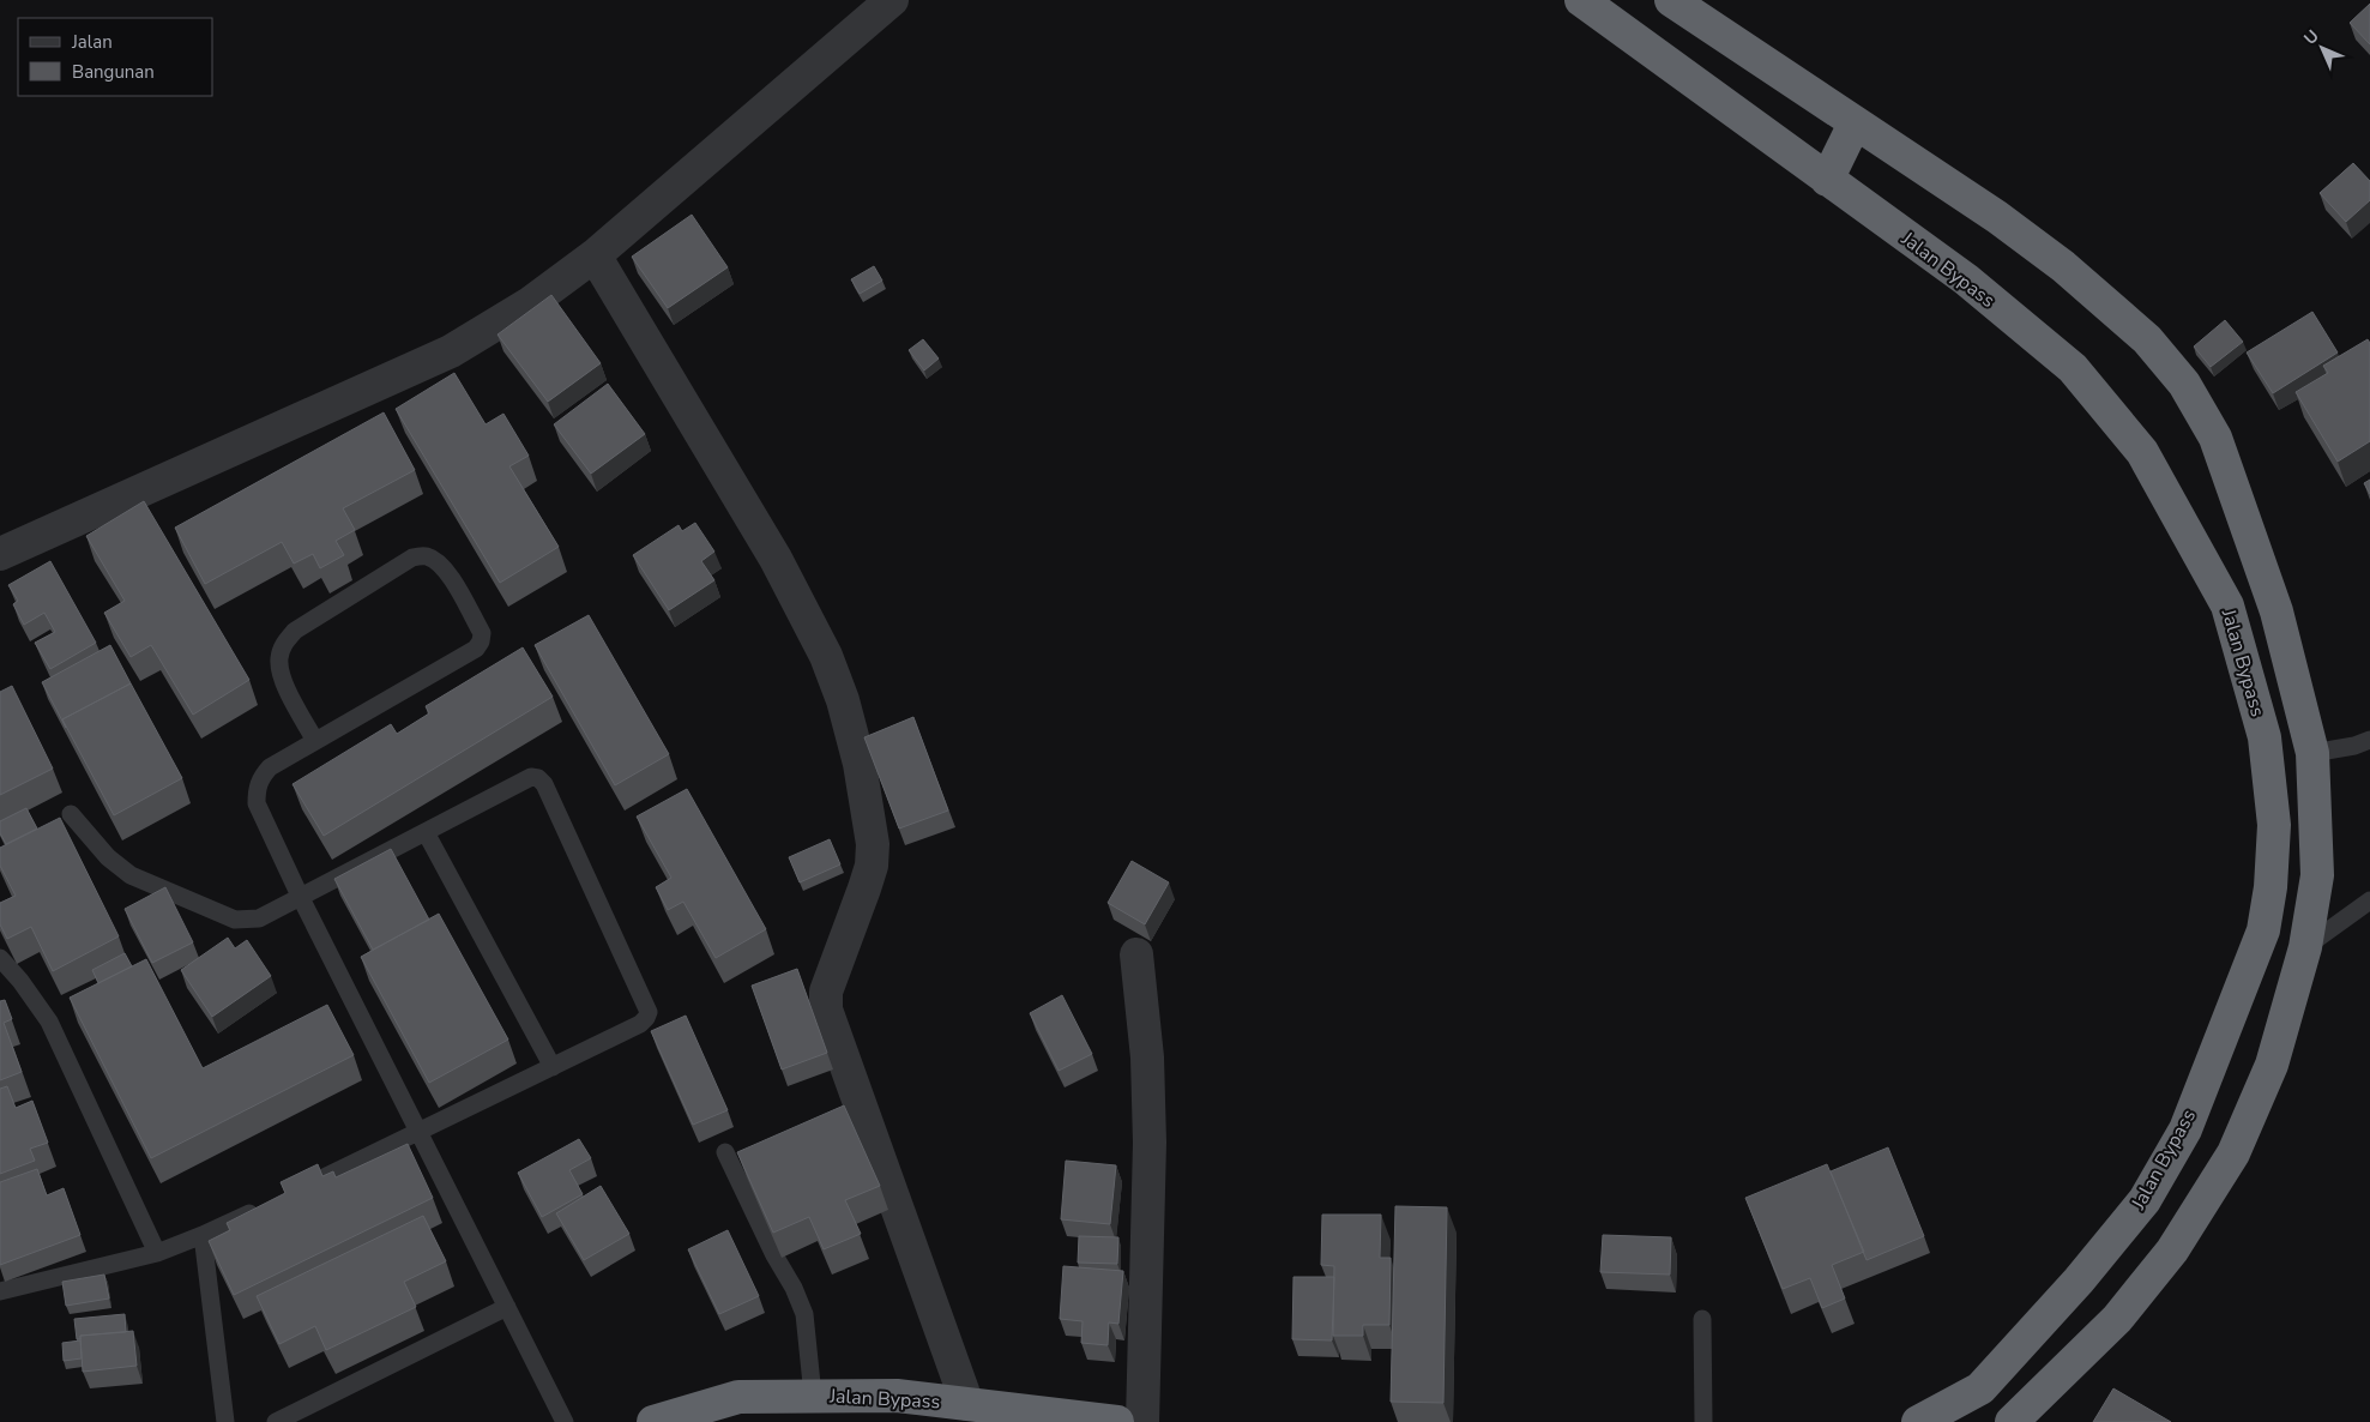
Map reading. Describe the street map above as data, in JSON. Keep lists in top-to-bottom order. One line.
{"streets":{"highway":["Jalan Bypass"]},"legend":["Jalan","Bangunan"],"north":"top left"}
